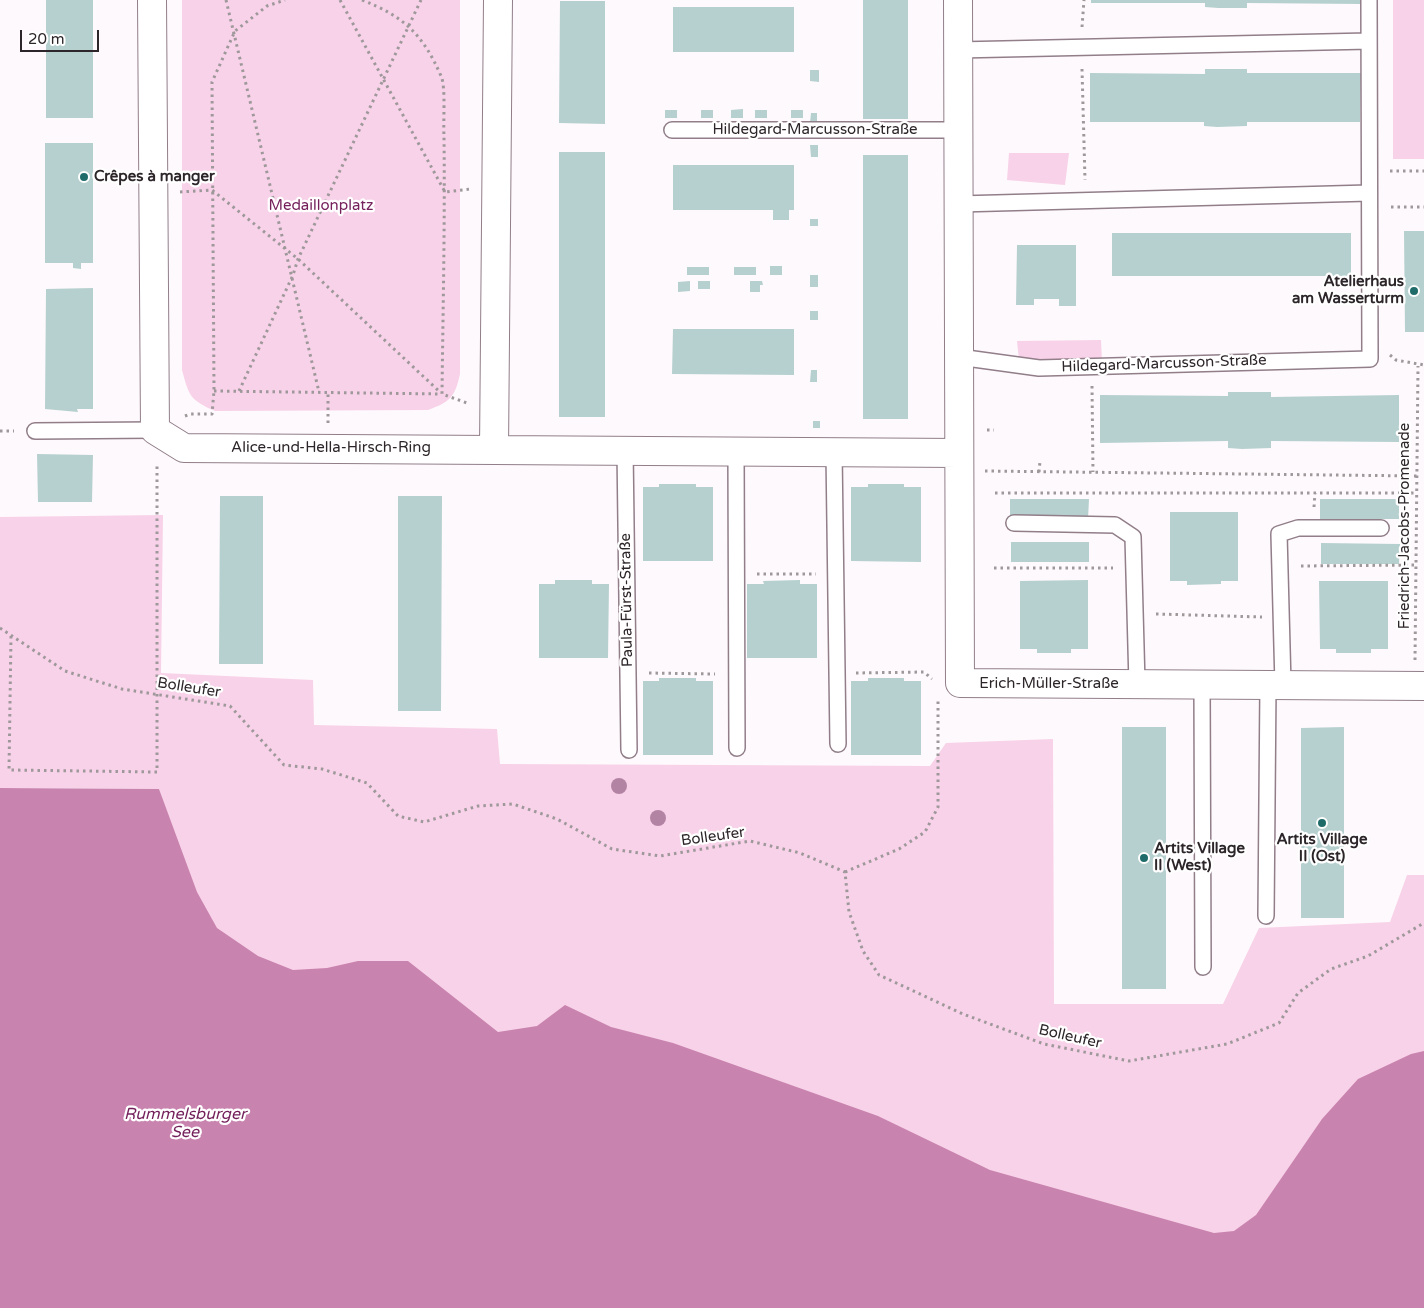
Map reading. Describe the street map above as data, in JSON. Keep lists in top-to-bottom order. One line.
{"streets":{"street":["Alice-und-Hella-Hirsch-Ring","Erich-Müller-Straße"],"lane":["Hildegard-Marcusson-Straße","Paula-Fürst-Straße"],"path":["Friedrich-Jacobs-Promenade","Bolleufer"]},"crossings":[["Friedrich-Jacobs-Promenade","Erich-Müller-Straße"]],"water":["Rummelsburger See"],"parks":["Medaillonplatz"],"places":["Crêpes à manger","Atelierhaus am Wasserturm","Artits Village II (Ost)","Artits Village II (West)"],"scale_bar":"20 m"}
